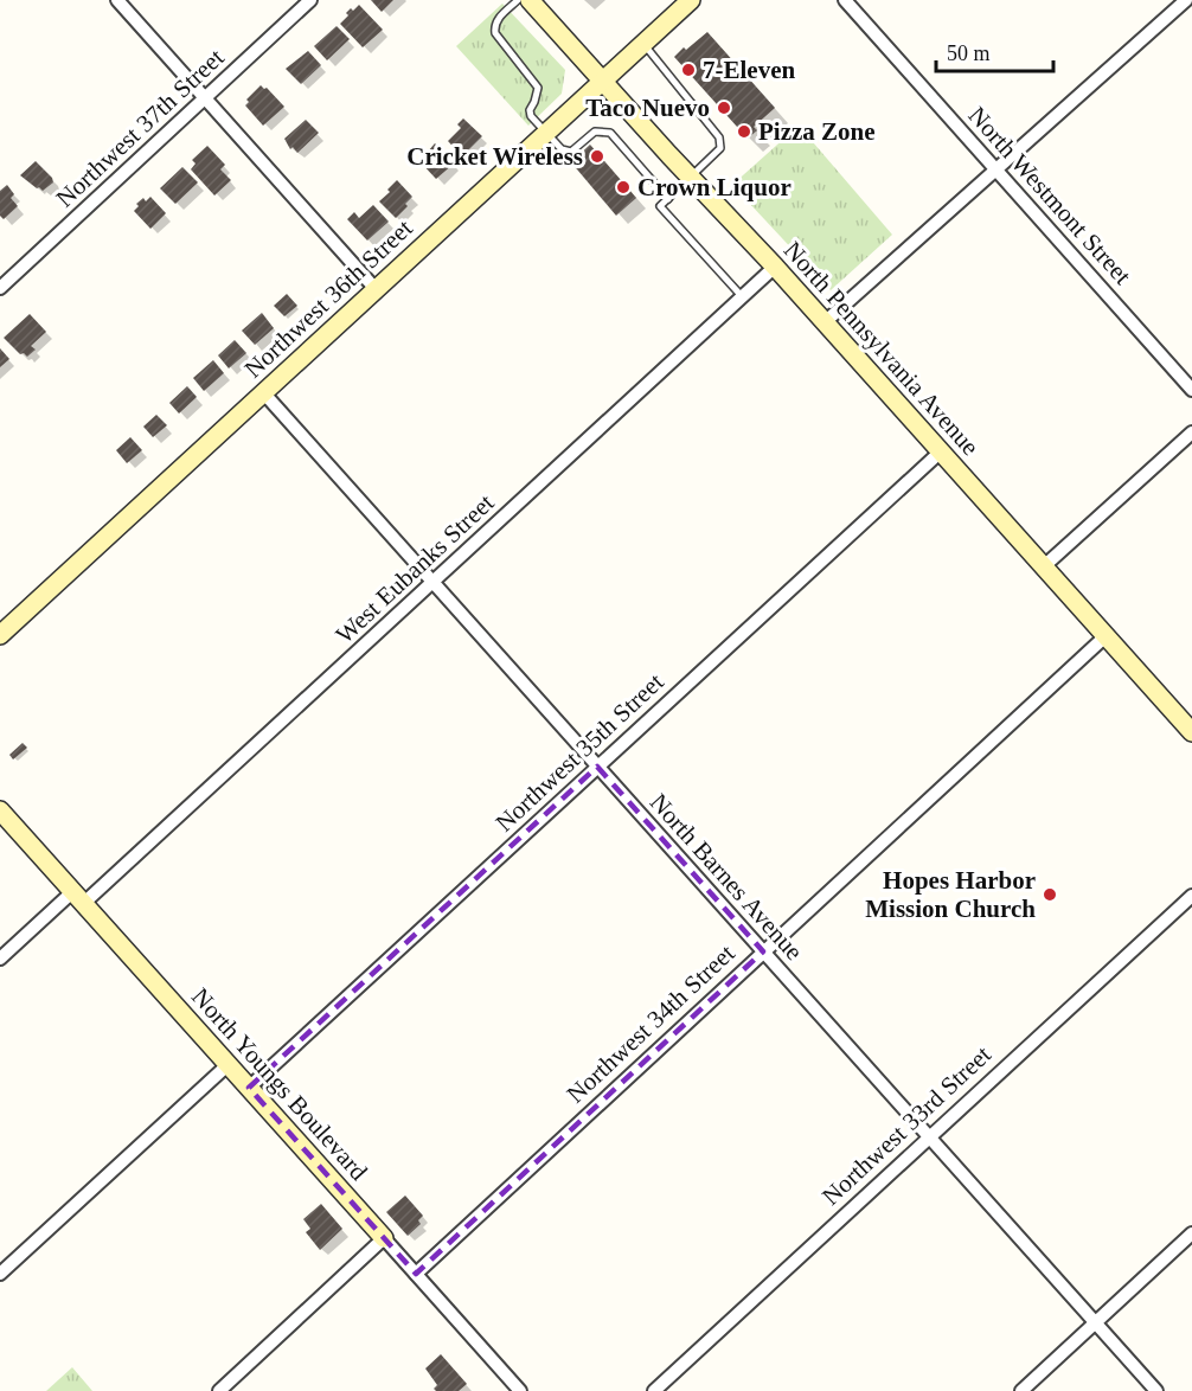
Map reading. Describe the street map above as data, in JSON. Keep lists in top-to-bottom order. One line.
{"streets":{"street":["Northwest 37th Street","North Westmont Street","Northwest 36th Street","North Pennsylvania Avenue","West Eubanks Street","Northwest 35th Street","North Barnes Avenue","Northwest 34th Street","North Youngs Boulevard","Northwest 33rd Street"]},"crossings":[["Northwest 36th Street","North Pennsylvania Avenue"],["Northwest 36th Street","North Barnes Avenue"],["North Pennsylvania Avenue","West Eubanks Street"],["North Pennsylvania Avenue","Northwest 35th Street"],["North Pennsylvania Avenue","Northwest 34th Street"],["West Eubanks Street","North Barnes Avenue"],["West Eubanks Street","North Youngs Boulevard"],["Northwest 35th Street","North Barnes Avenue"],["Northwest 35th Street","North Youngs Boulevard"],["North Barnes Avenue","Northwest 34th Street"],["North Barnes Avenue","Northwest 33rd Street"],["Northwest 34th Street","North Youngs Boulevard"]],"places":["7-Eleven","Taco Nuevo","Pizza Zone","Cricket Wireless","Crown Liquor","Hopes Harbor Mission Church"],"scale_bar":"50 m"}
